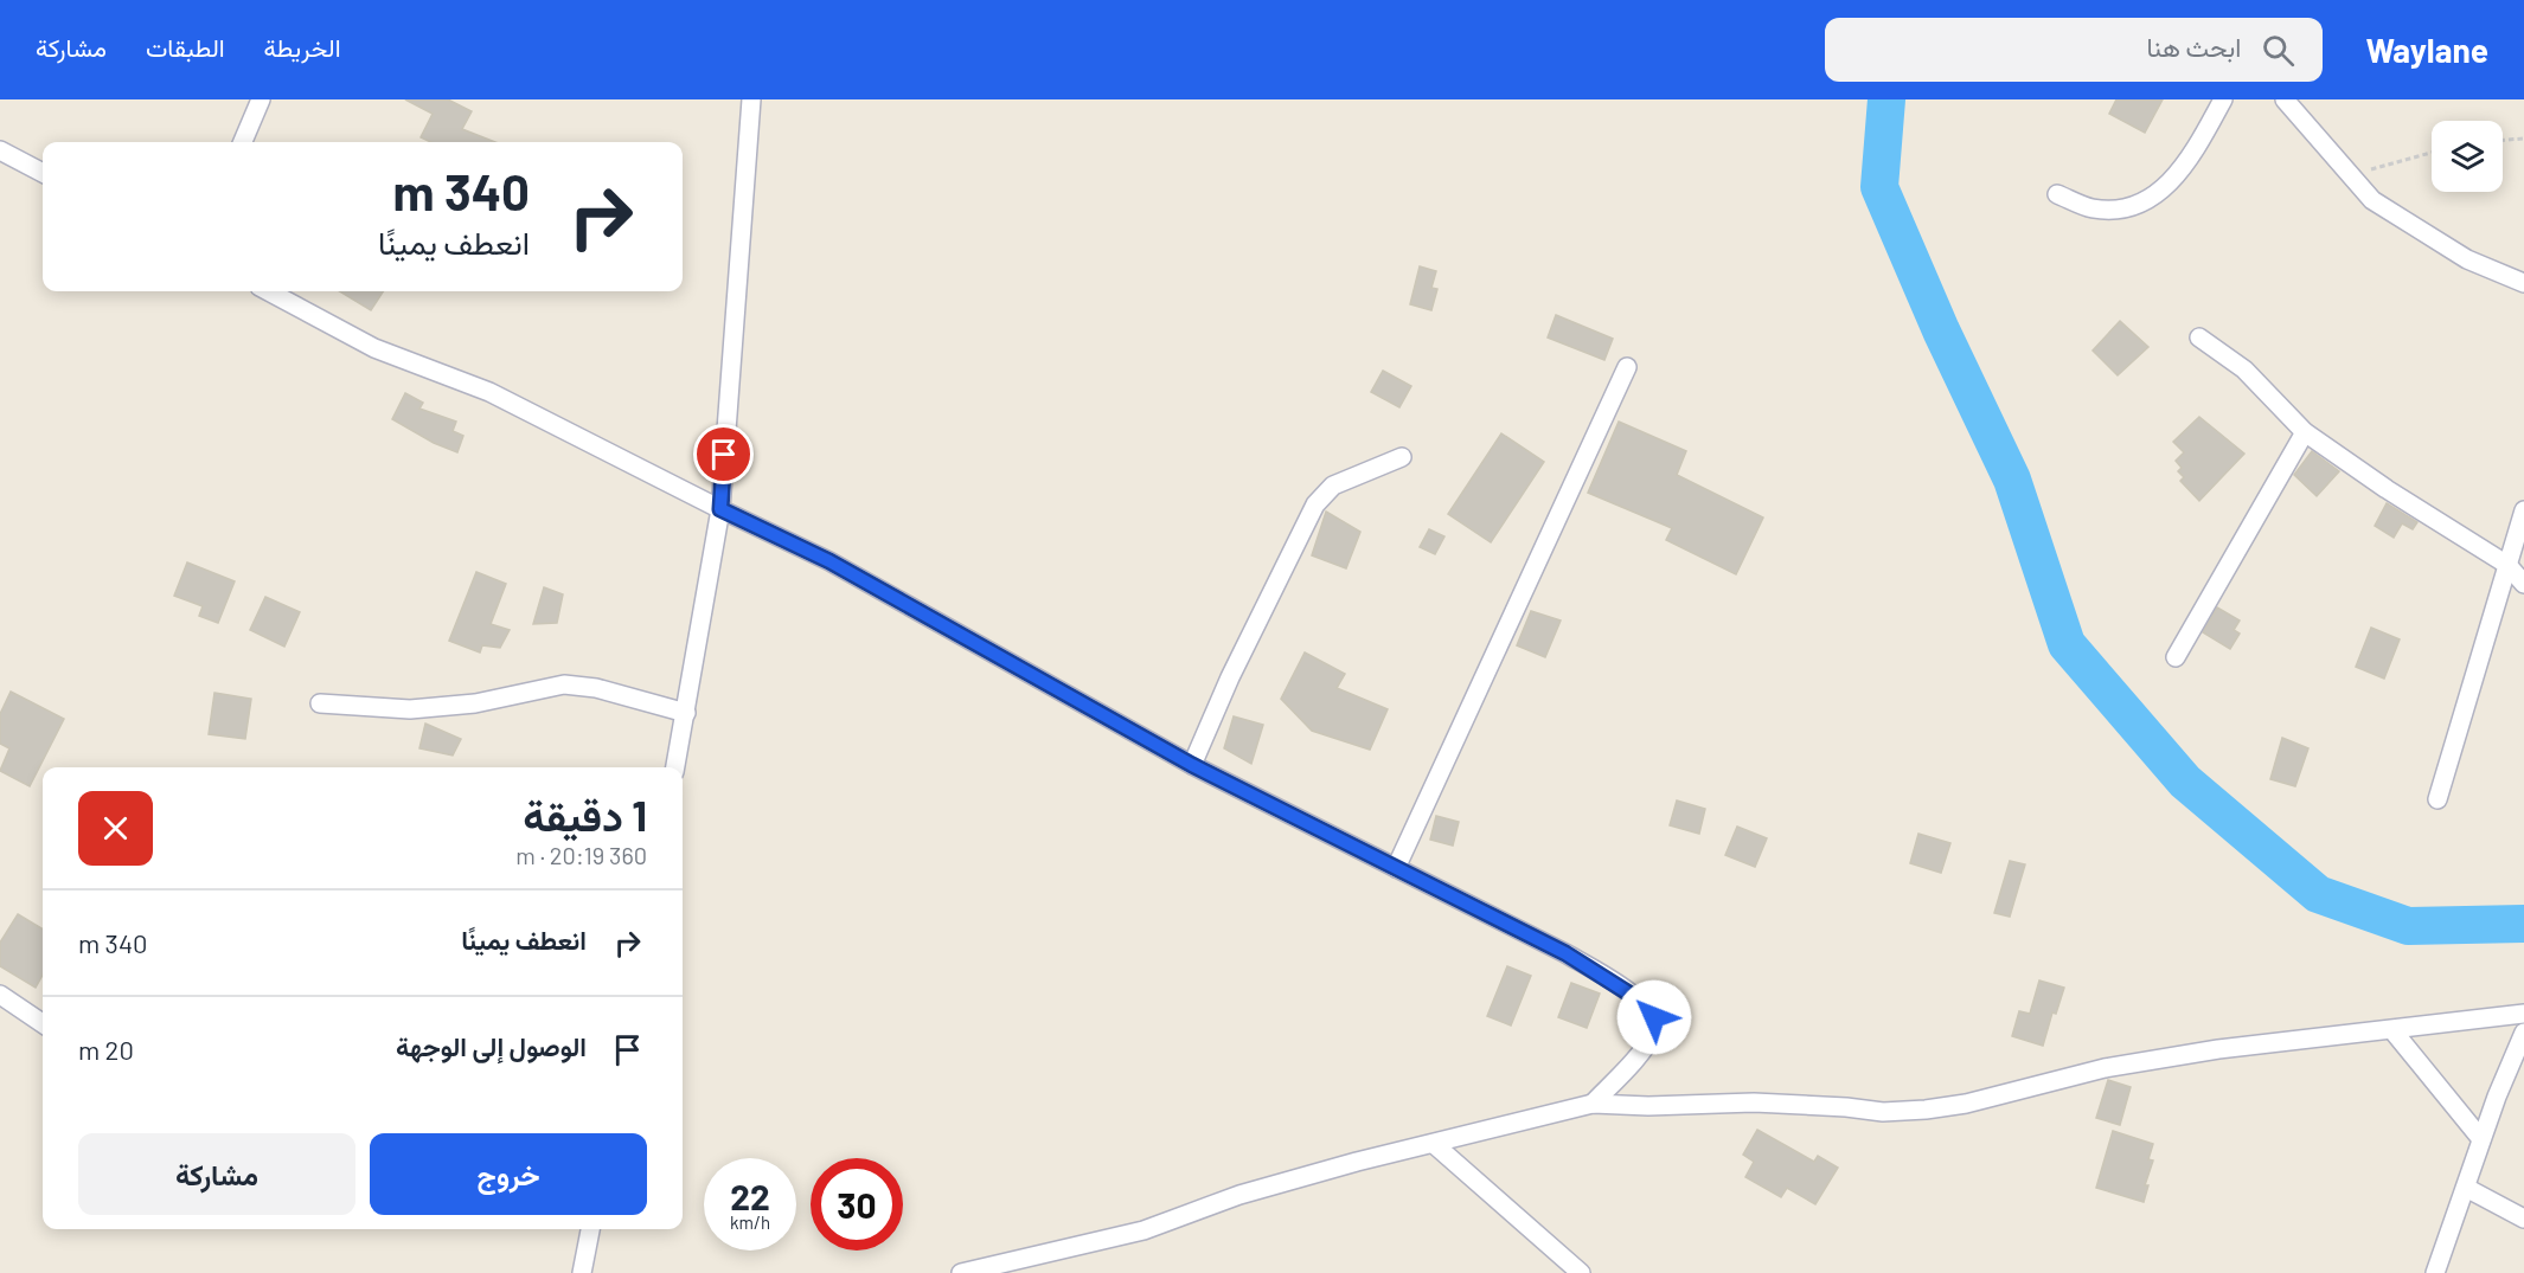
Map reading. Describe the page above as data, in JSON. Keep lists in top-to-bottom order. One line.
{"page":{"header":"Waylane","search":"ابحث هنا","nav":["الخريطة","الطبقات","مشاركة"],"turn":["340 m","انعطف يمينًا"],"heading":["1 دقيقة","360 m · 20:19"],"list":[{"name":"انعطف يمينًا","value":"340 m"},{"name":"الوصول إلى الوجهة","value":"20 m"}],"buttons":["خروج","مشاركة"],"speed":"22 km/h","limit":"30"}}
